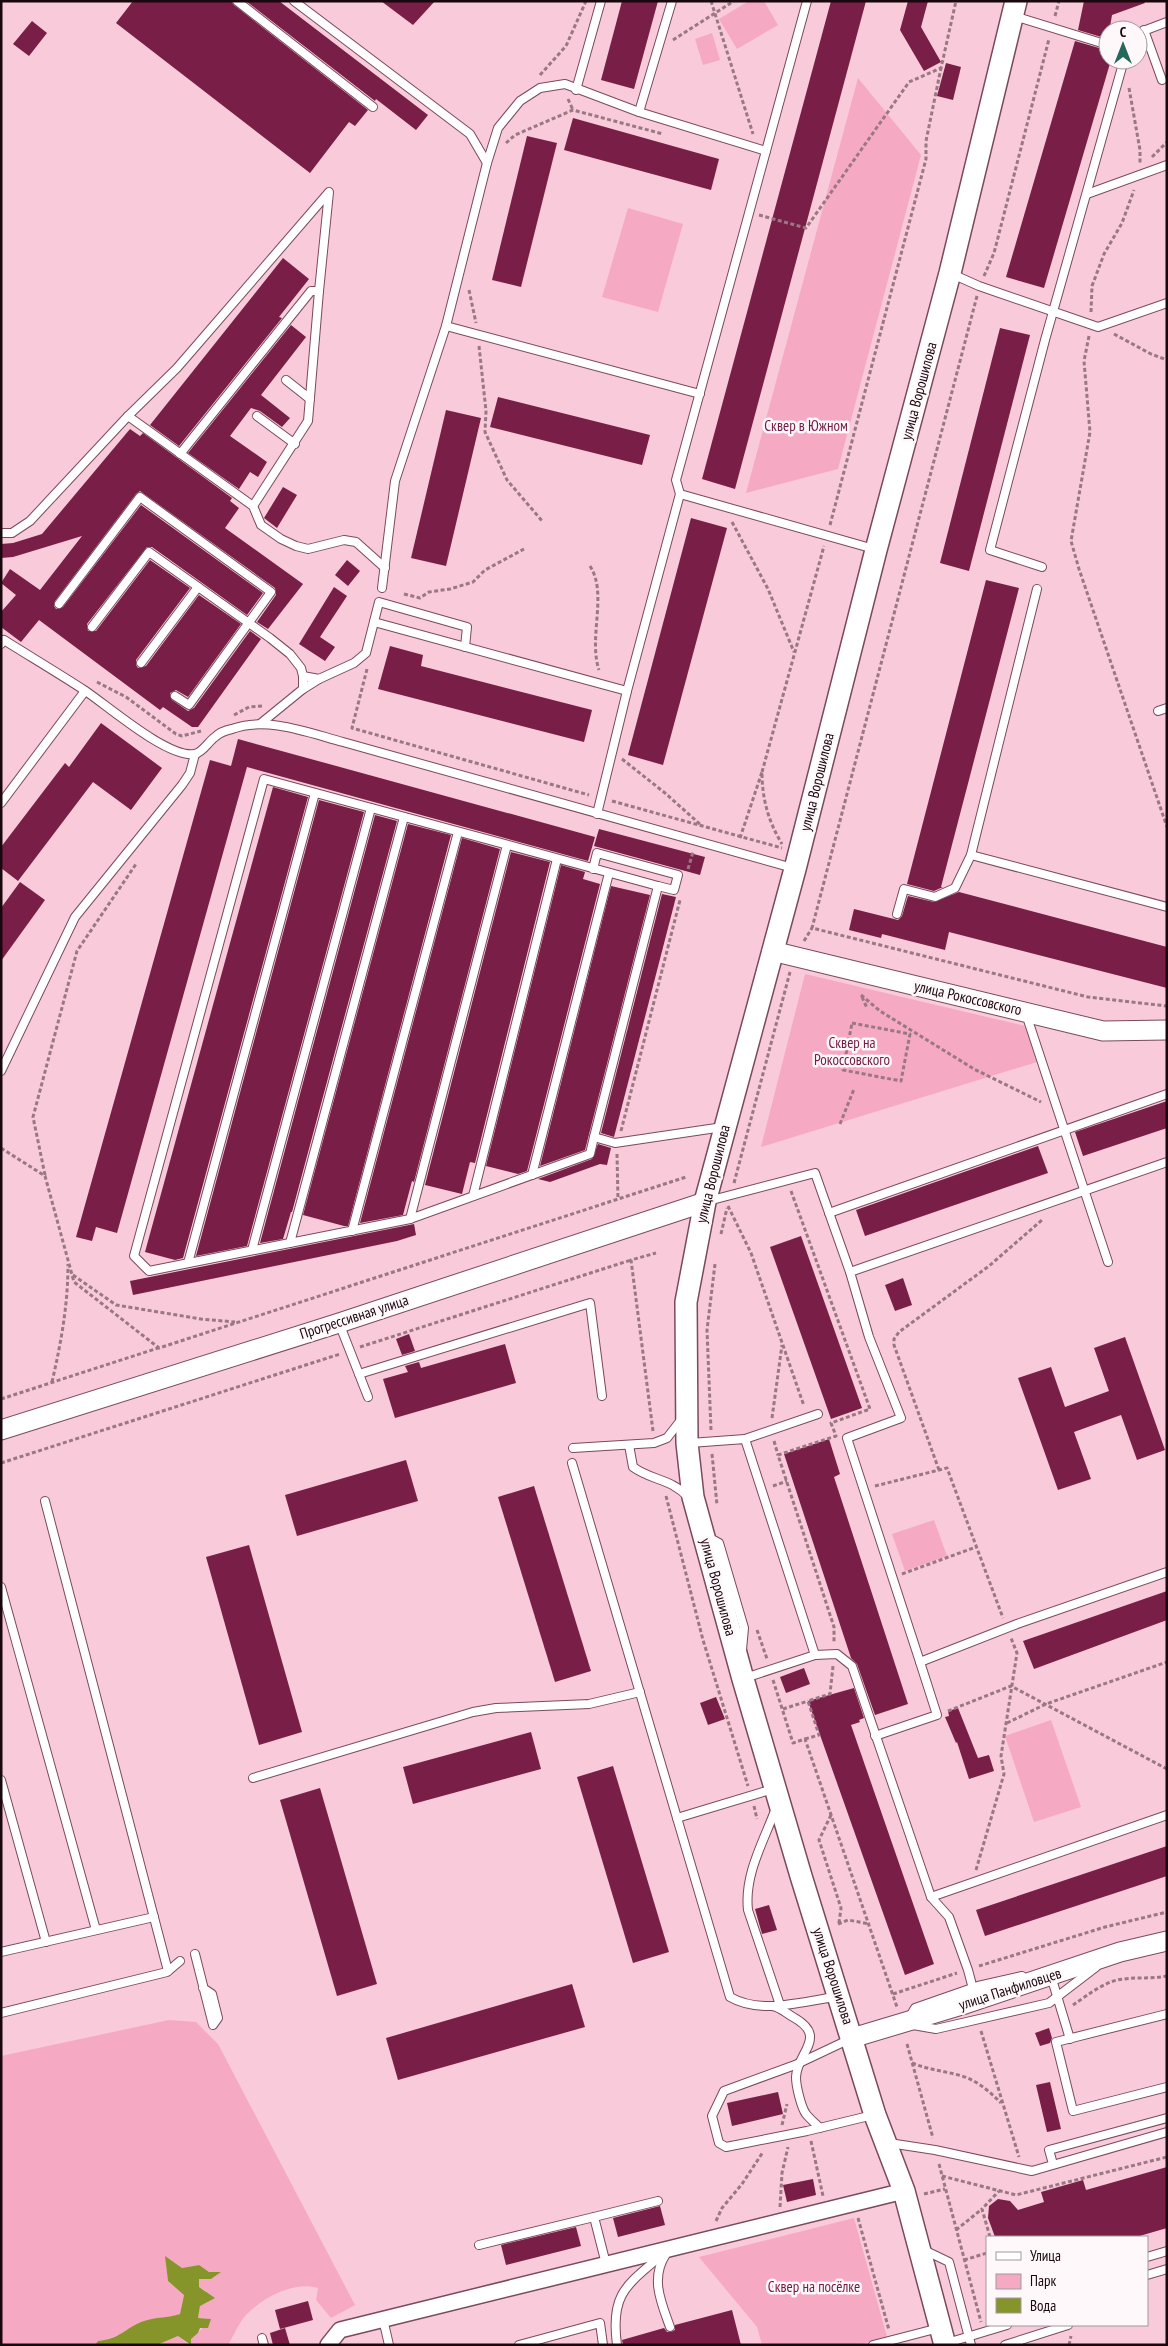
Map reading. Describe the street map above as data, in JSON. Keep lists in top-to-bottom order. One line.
{"streets":{"main road":["улица Ворошилова"],"street":["улица Рокоссовского","Прогрессивная улица","улица Панфиловцев"]},"crossings":[["улица Ворошилова","улица Рокоссовского"],["улица Ворошилова","Прогрессивная улица"],["улица Ворошилова","улица Панфиловцев"]],"parks":["Сквер в Южном","Сквер на Рокоссовского","Сквер на посёлке"],"legend":["Улица","Парк","Вода"],"north":"top"}
